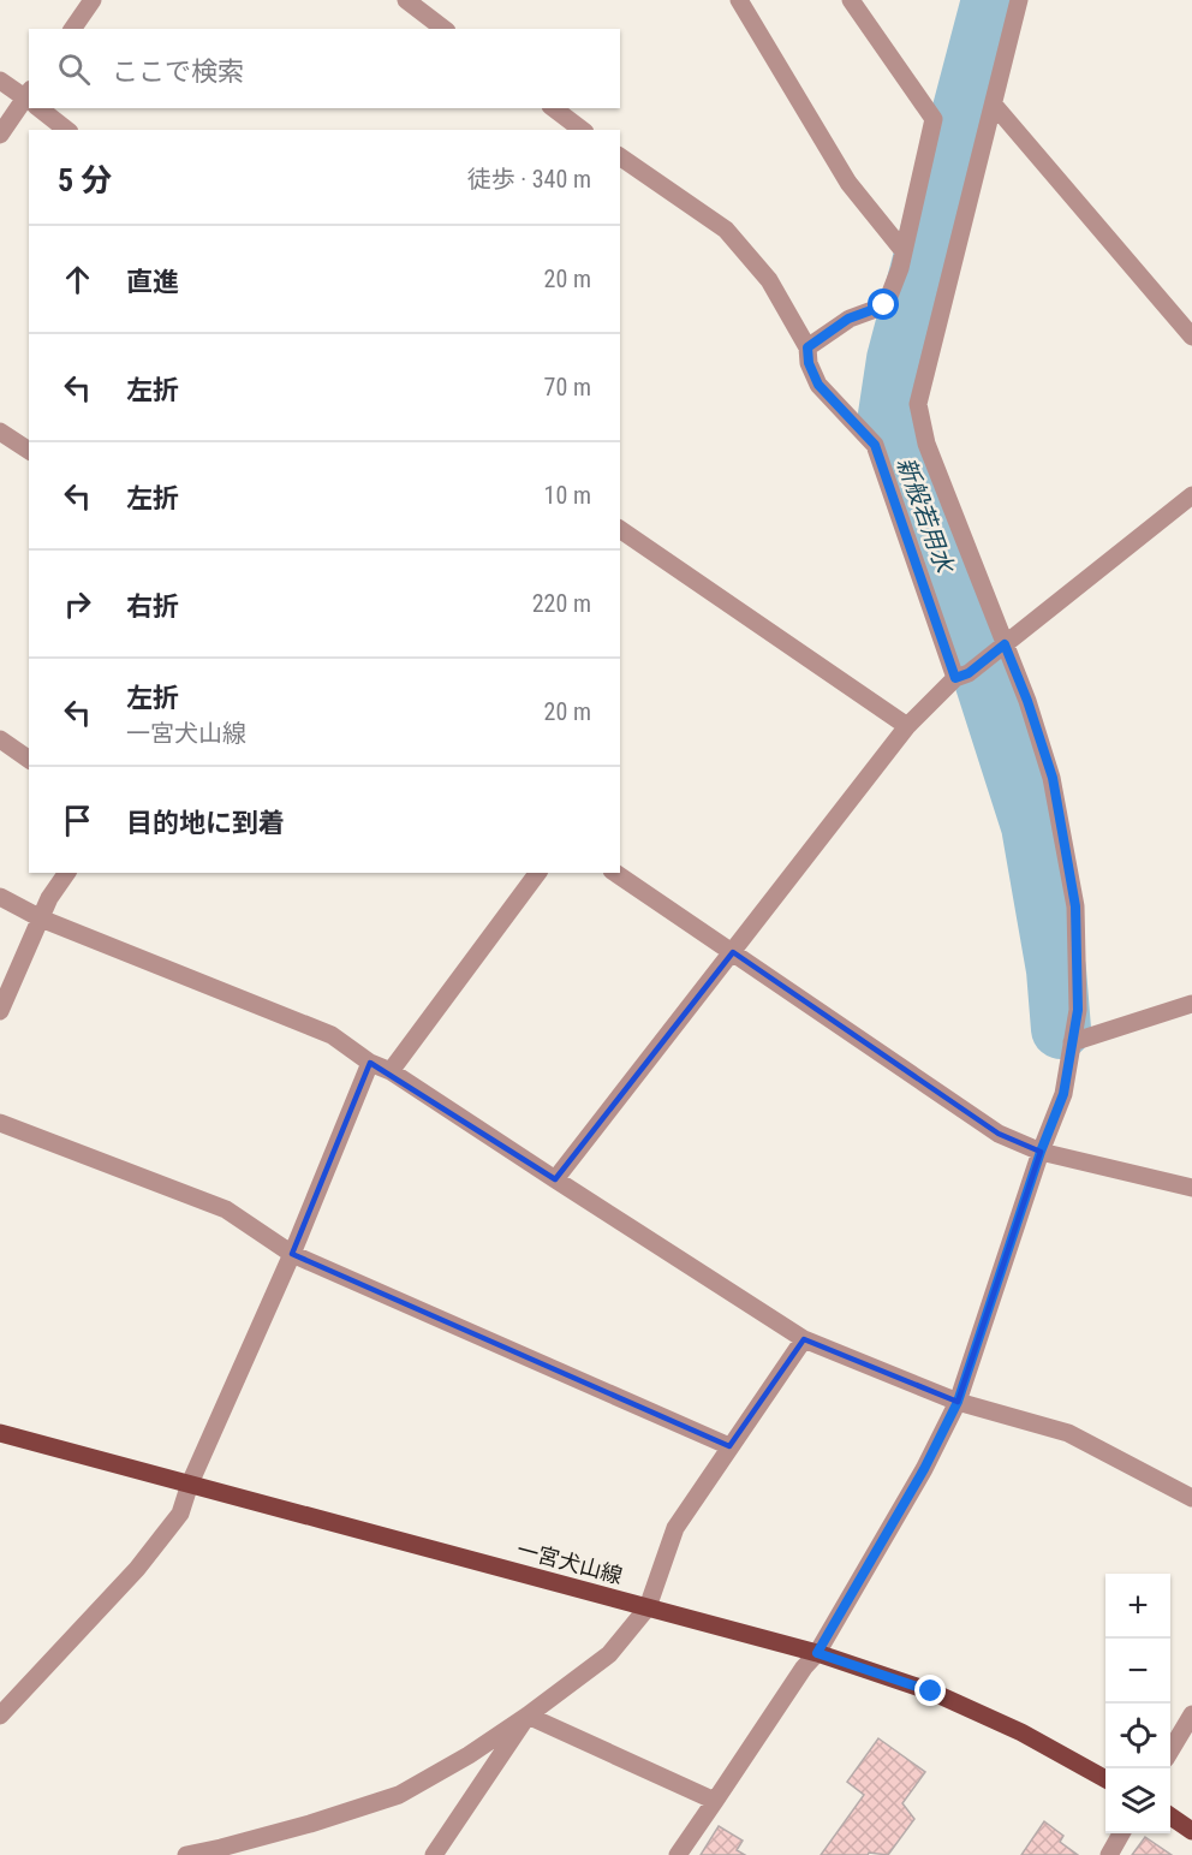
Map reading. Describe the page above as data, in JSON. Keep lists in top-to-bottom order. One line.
{"streets":{"main road":["一宮犬山線"]},"water":["新般若用水"],"page":{"search":"ここで検索","heading":["5 分","徒歩 · 340 m"],"list":[["直進","20 m"],["左折","70 m"],["左折","10 m"],["右折","220 m"],["左折","一宮犬山線","20 m"],"目的地に到着"],"map_buttons":["+","−"]}}
